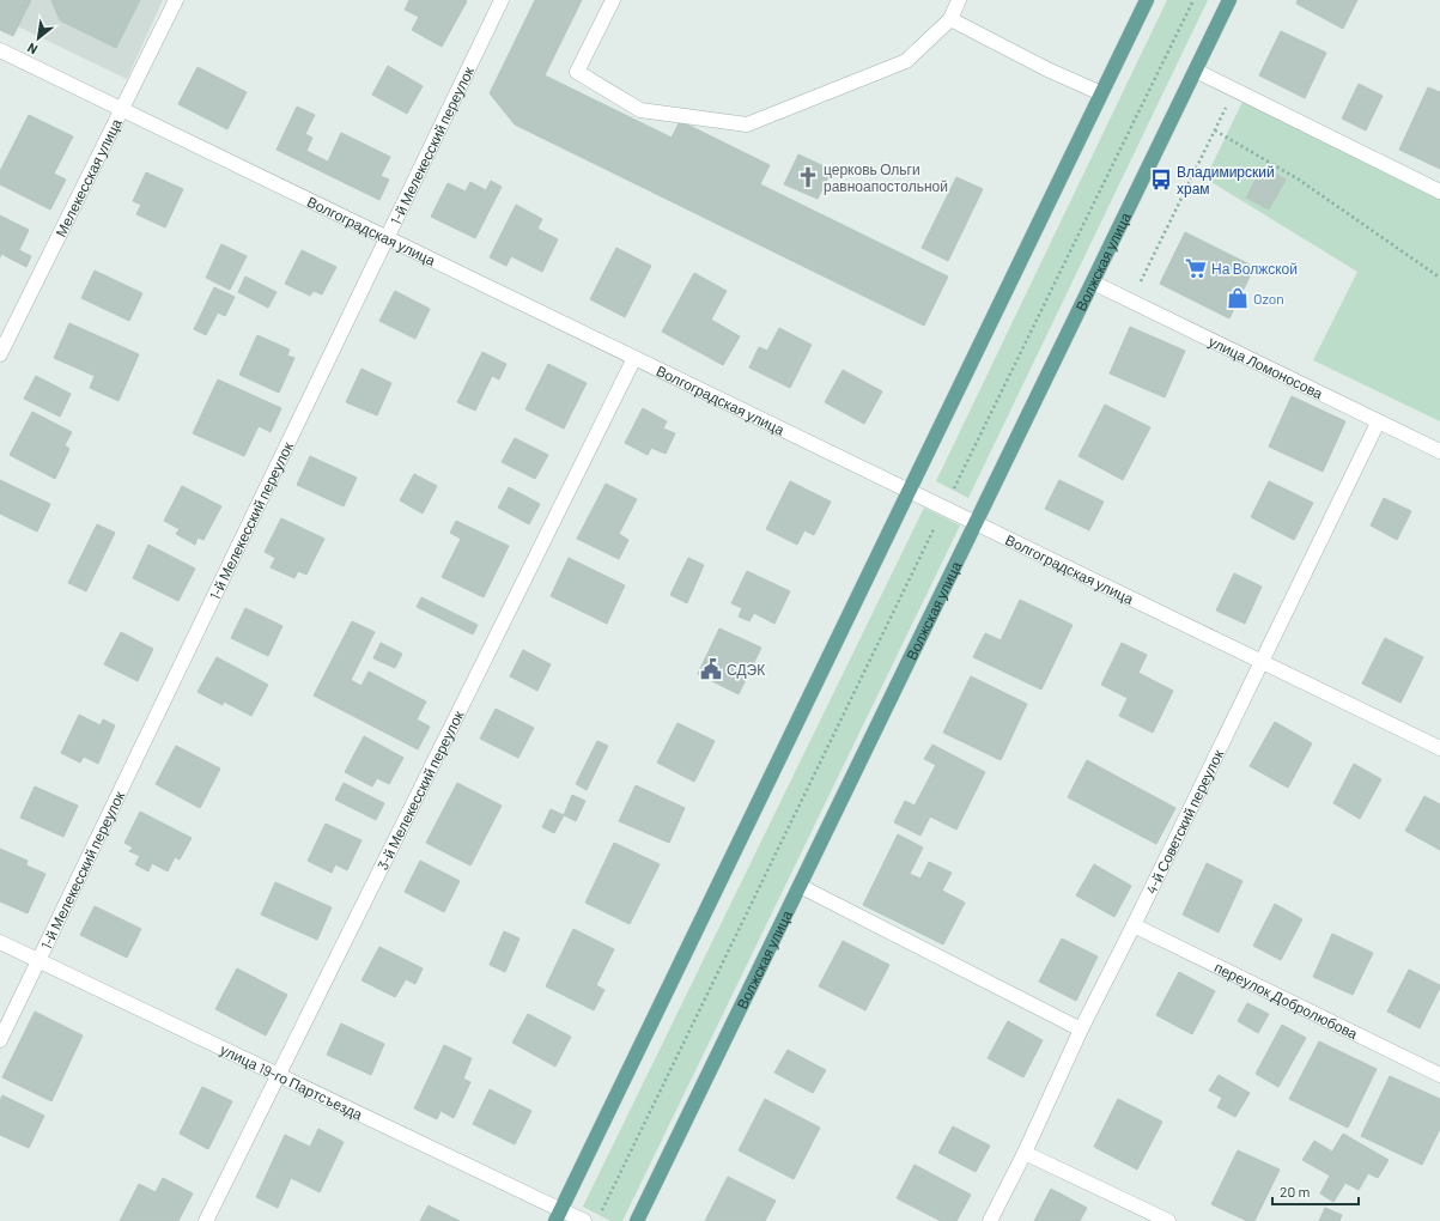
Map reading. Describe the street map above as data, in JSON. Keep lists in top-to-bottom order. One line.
{"streets":{"main road":["Волжская улица"],"street":["1-й Мелекесский переулок","Мелекесская улица","Волгоградская улица","улица Ломоносова","3-й Мелекесский переулок","4-й Советский переулок","переулок Добролюбова","улица 19-го Партсъезда"]},"crossings":[["1-й Мелекесский переулок","Волгоградская улица"],["1-й Мелекесский переулок","улица 19-го Партсъезда"],["Мелекесская улица","Волгоградская улица"],["Волгоградская улица","Волжская улица"],["Волгоградская улица","3-й Мелекесский переулок"],["Волгоградская улица","4-й Советский переулок"],["Волжская улица","улица Ломоносова"],["улица Ломоносова","4-й Советский переулок"],["3-й Мелекесский переулок","улица 19-го Партсъезда"],["4-й Советский переулок","переулок Добролюбова"]],"places":{"church":["церковь Ольги равноапостольной"],"bus stop":["Владимирский храм"],"supermarket":["На Волжской"],"shop":["Ozon"],"public building":["СДЭК"]},"scale_bar":"20 m","north":"bottom left"}
